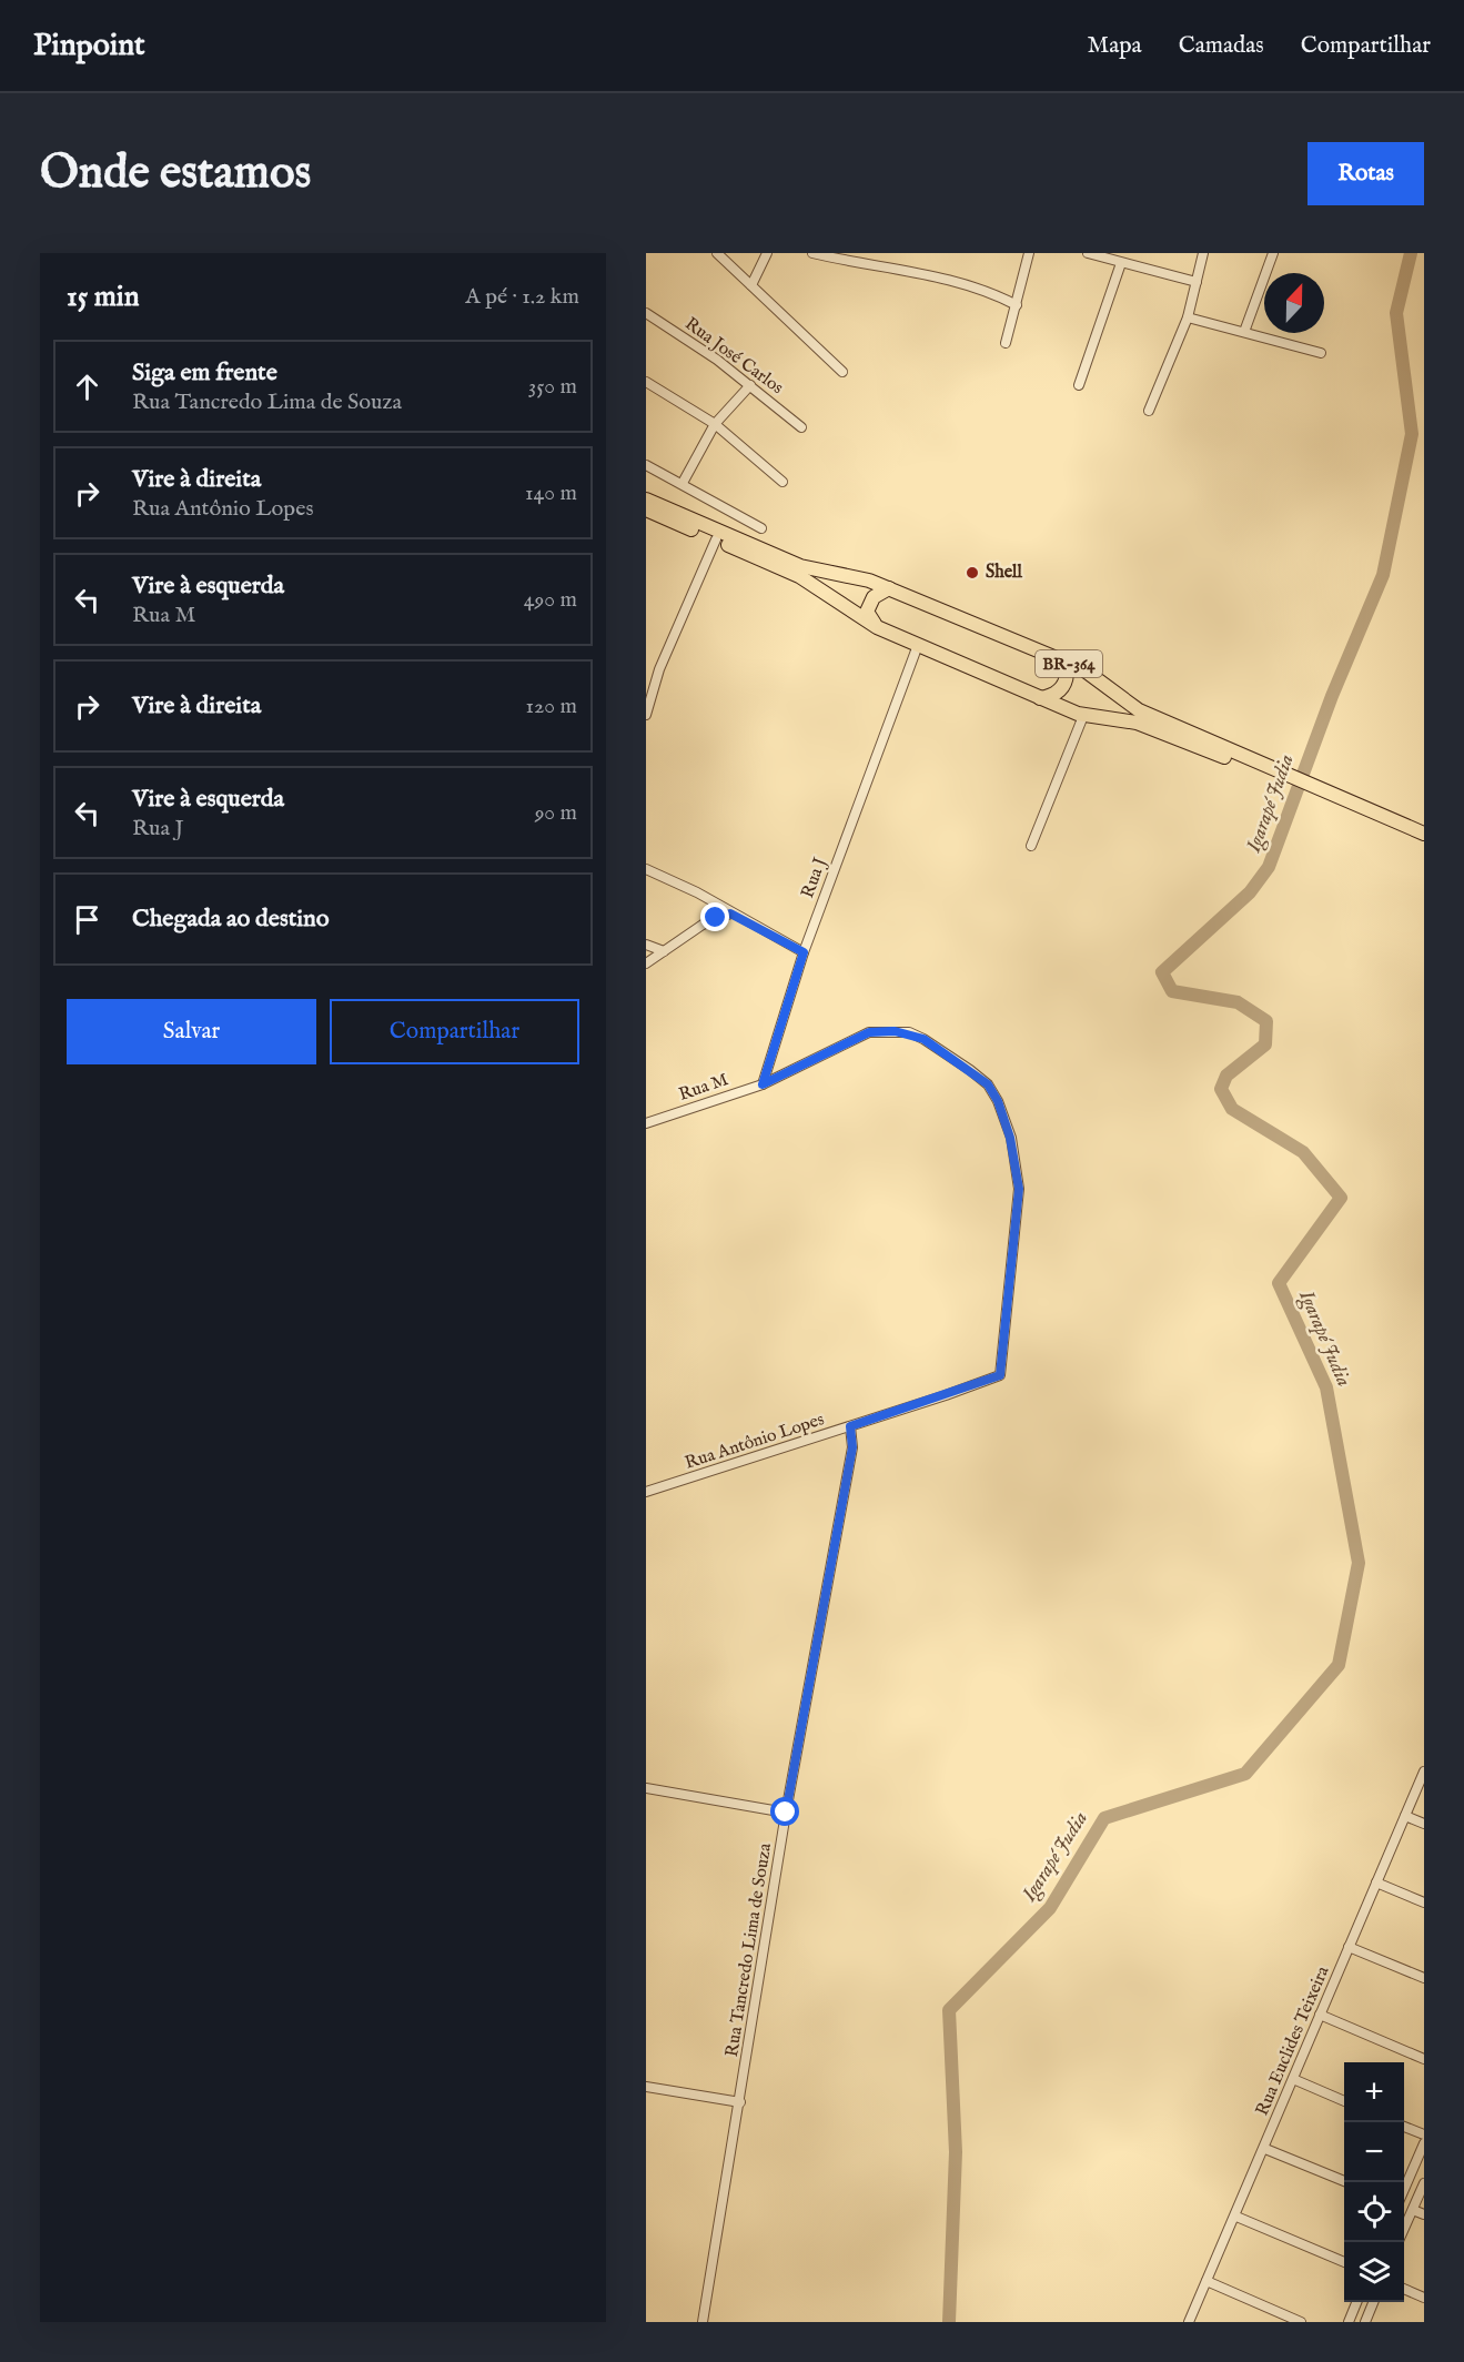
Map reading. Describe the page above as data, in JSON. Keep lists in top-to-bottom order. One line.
{"streets":{"highway":["BR-364"],"street":["Rua José Carlos","Rua J","Rua M","Rua Antônio Lopes","Rua Tancredo Lima de Souza","Rua Euclides Teixeira"]},"crossings":[["BR-364","Rua J"],["Rua J","Rua M"],["Rua M","Rua Antônio Lopes"],["Rua Antônio Lopes","Rua Tancredo Lima de Souza"]],"water":["Igarapé Judia"],"places":["Shell"],"north":"top","page":{"header":"Pinpoint","nav":["Mapa","Camadas","Compartilhar"],"buttons":["Rotas",["Salvar","Compartilhar"]],"title":"Onde estamos","heading":["15 min","A pé · 1.2 km"],"list":[["Siga em frente","Rua Tancredo Lima de Souza","350 m"],["Vire à direita","Rua Antônio Lopes","140 m"],["Vire à esquerda","Rua M","490 m"],["Vire à direita","120 m"],["Vire à esquerda","Rua J","90 m"],"Chegada ao destino"],"map_buttons":["+","−"]}}
